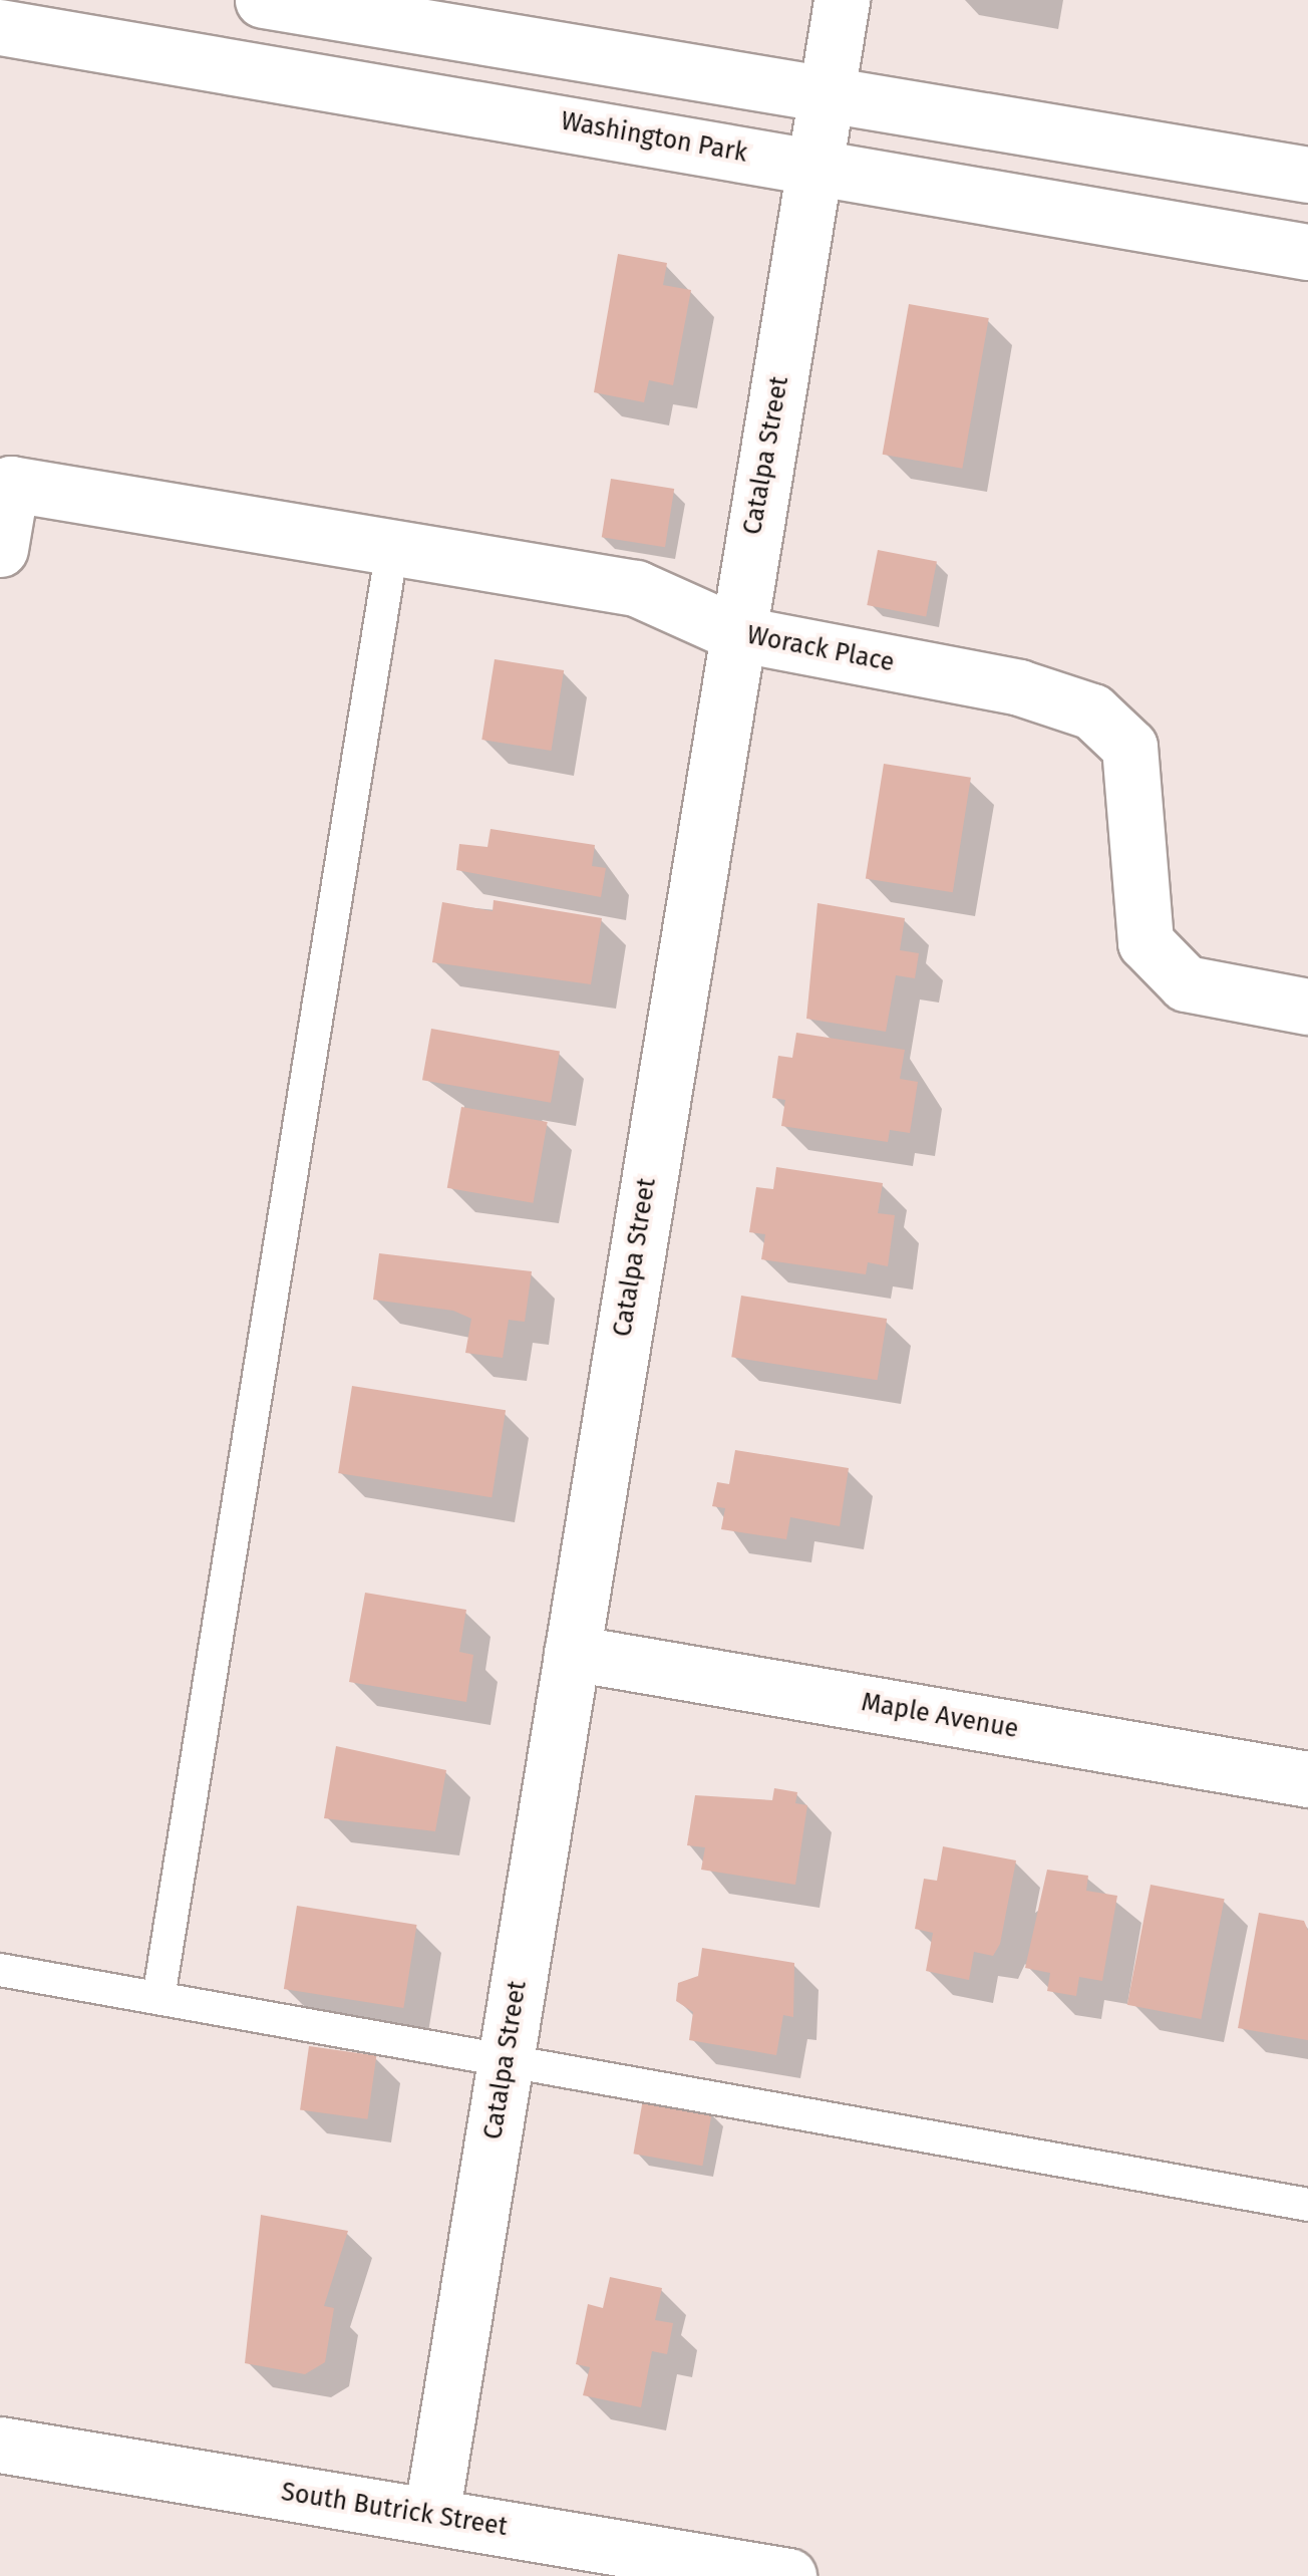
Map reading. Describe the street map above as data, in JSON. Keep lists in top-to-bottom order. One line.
{"streets":{"street":["Washington Park","Catalpa Street","Worack Place","Maple Avenue","South Butrick Street"]},"crossings":[["Washington Park","Catalpa Street"],["Catalpa Street","Worack Place"],["Catalpa Street","Maple Avenue"],["Catalpa Street","South Butrick Street"]]}
